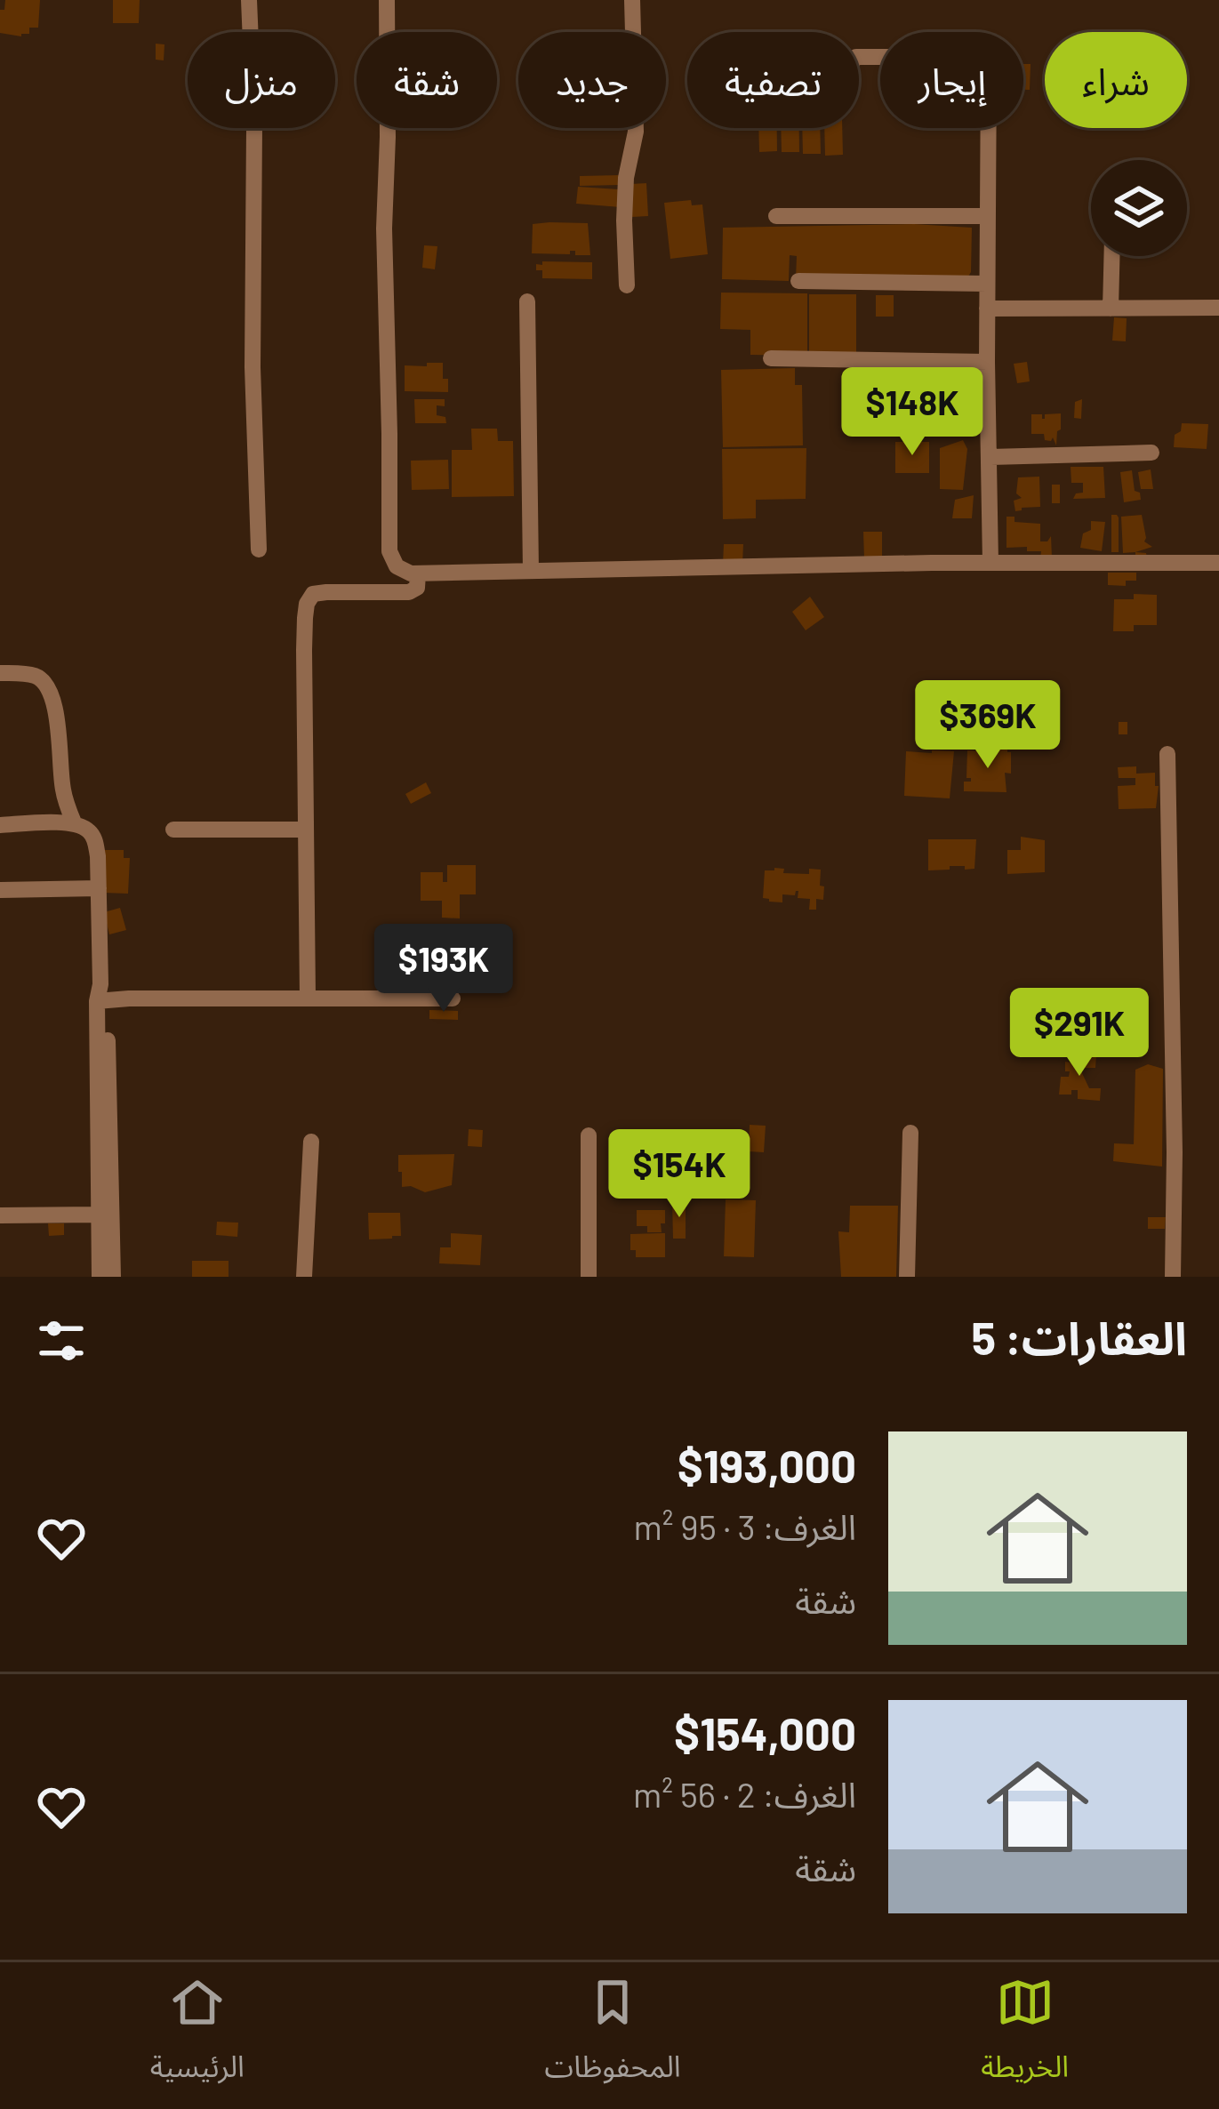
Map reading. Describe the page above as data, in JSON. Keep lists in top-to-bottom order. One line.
{"page":{"chip":["شراء","إيجار","تصفية","جديد","شقة","منزل"],"price":["$148K","$369K","$193K","$291K","$154K"],"heading":"العقارات: 5","list":[{"name":"$193,000","note":"الغرف: 3 · 95 m² · شقة"},{"name":"$154,000","note":"الغرف: 2 · 56 m² · شقة"}],"tabs":["الخريطة","المحفوظات","الرئيسية"]}}
